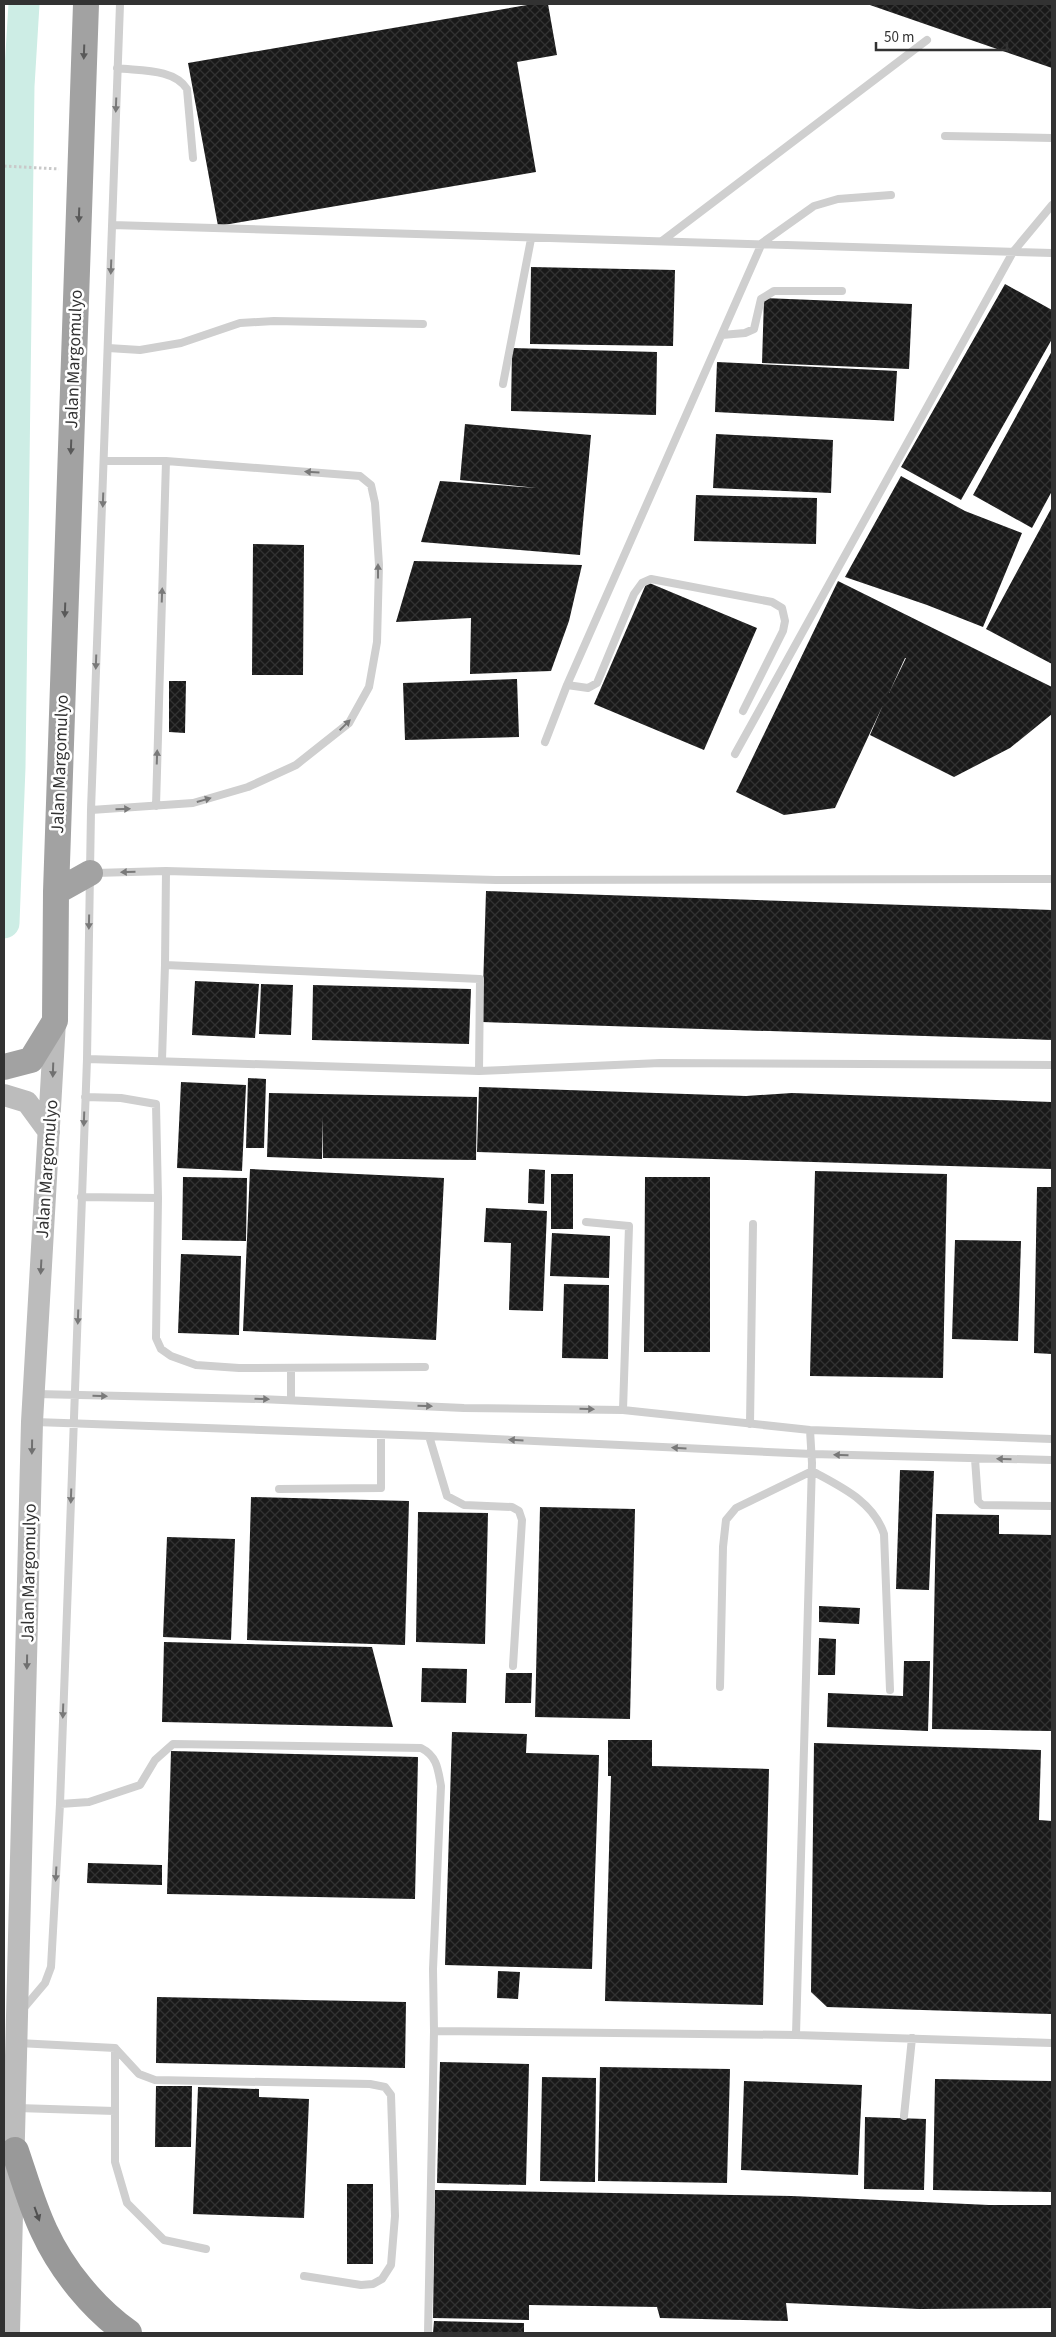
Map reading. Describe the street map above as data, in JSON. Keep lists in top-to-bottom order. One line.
{"streets":{"highway":["Jalan Margomulyo"]},"one_way":["Jalan Margomulyo"],"scale_bar":"50 m"}
